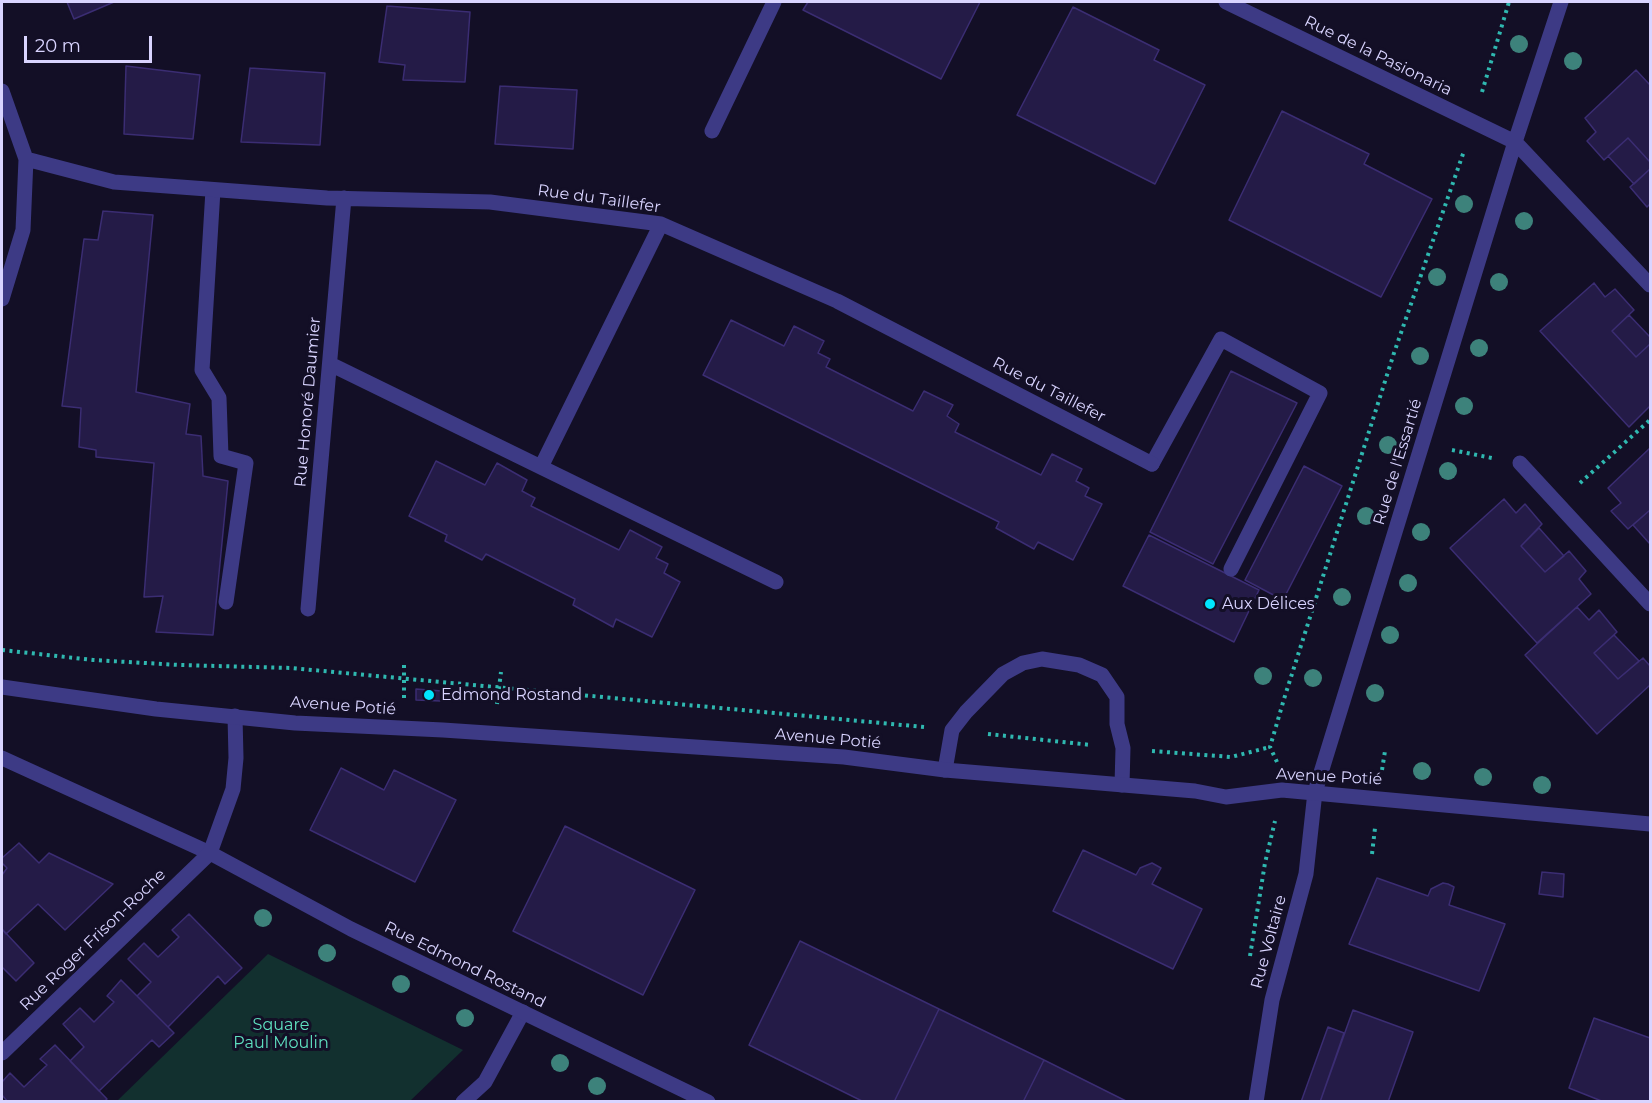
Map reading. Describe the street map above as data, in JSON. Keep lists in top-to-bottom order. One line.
{"streets":{"street":["Rue de la Pasionaria","Rue du Taillefer","Rue Honoré Daumier","Rue de l'Essartié","Avenue Potié","Rue Roger Frison-Roche","Rue Voltaire","Rue Edmond Rostand"]},"crossings":[["Rue de la Pasionaria","Rue de l'Essartié"],["Rue du Taillefer","Rue Honoré Daumier"],["Rue de l'Essartié","Avenue Potié"],["Rue de l'Essartié","Rue Voltaire"],["Avenue Potié","Rue Voltaire"],["Rue Roger Frison-Roche","Rue Edmond Rostand"]],"parks":["Square Paul Moulin"],"places":["Aux Délices","Edmond Rostand"],"scale_bar":"20 m"}
